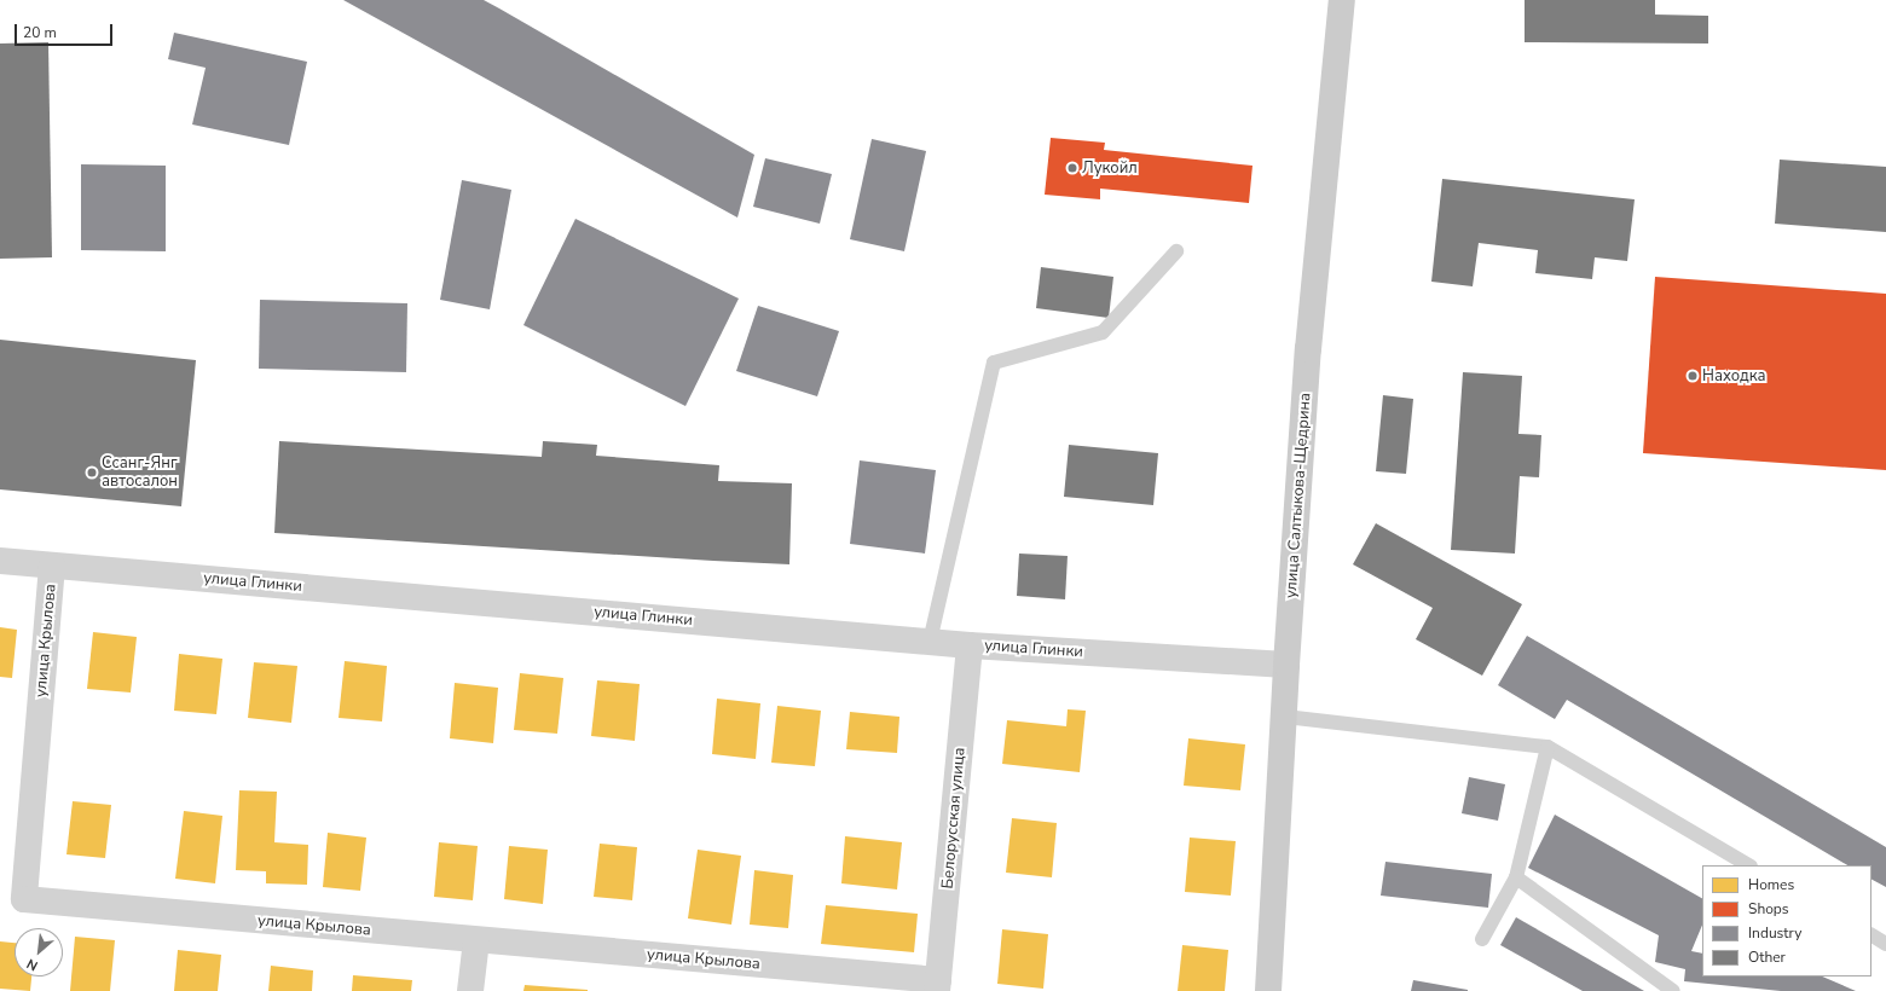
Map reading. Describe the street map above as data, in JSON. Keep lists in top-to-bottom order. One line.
{"streets":{"main road":["улица Салтыкова-Щедрина"],"street":["улица Глинки","улица Крылова","Белорусская улица"]},"crossings":[["улица Салтыкова-Щедрина","улица Глинки"],["улица Глинки","улица Крылова"],["улица Глинки","Белорусская улица"],["улица Крылова","Белорусская улица"]],"places":["Лукойл","Находка","Ссанг-Янг автосалон"],"legend":["Homes","Shops","Industry","Other"],"scale_bar":"20 m","north":"bottom left"}
